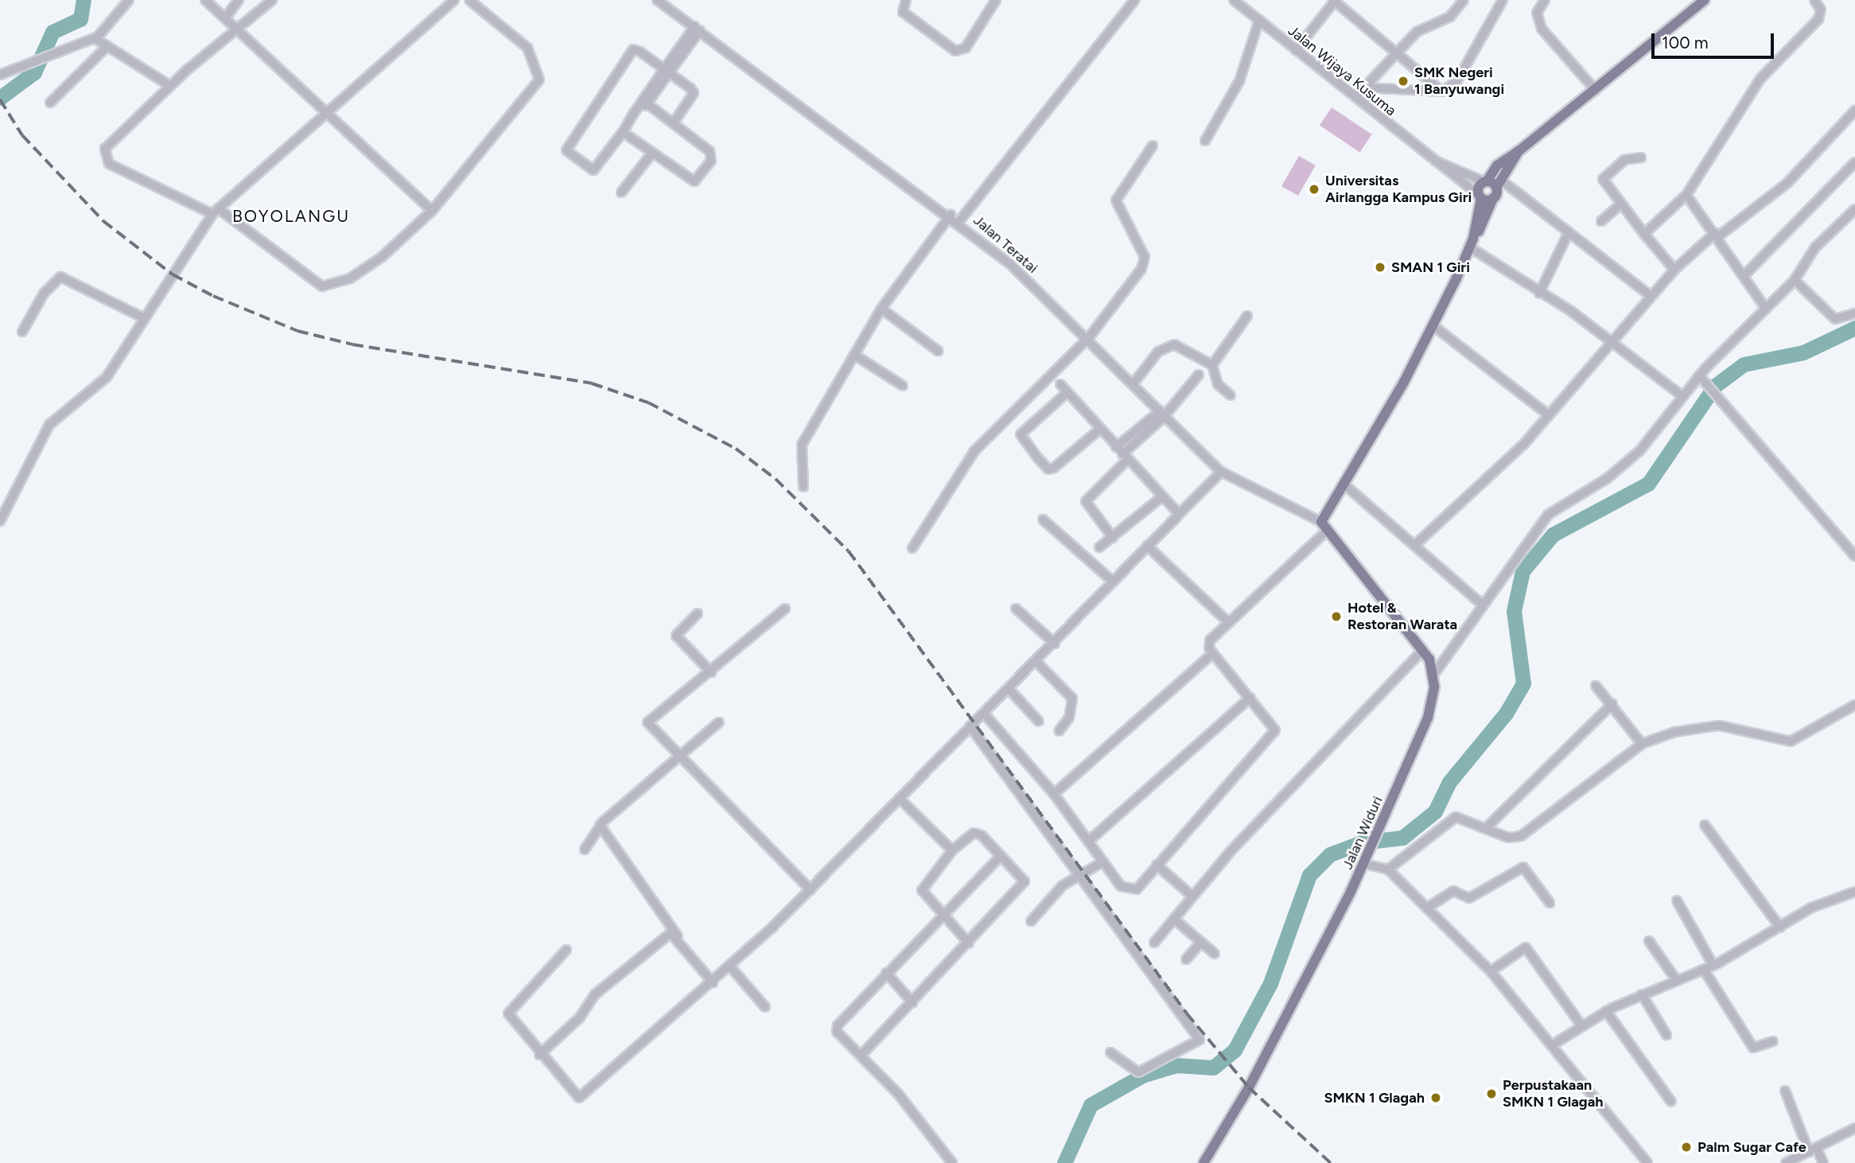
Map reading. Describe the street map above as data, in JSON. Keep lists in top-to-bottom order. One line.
{"streets":{"main road":["Jalan Widuri"],"street":["Jalan Wijaya Kusuma","Jalan Teratai"]},"districts":["BOYOLANGU"],"places":["SMK Negeri 1 Banyuwangi","Universitas Airlangga Kampus Giri","SMAN 1 Giri","Hotel & Restoran Warata","Perpustakaan SMKN 1 Glagah","SMKN 1 Glagah","Palm Sugar Cafe"],"scale_bar":"100 m"}
